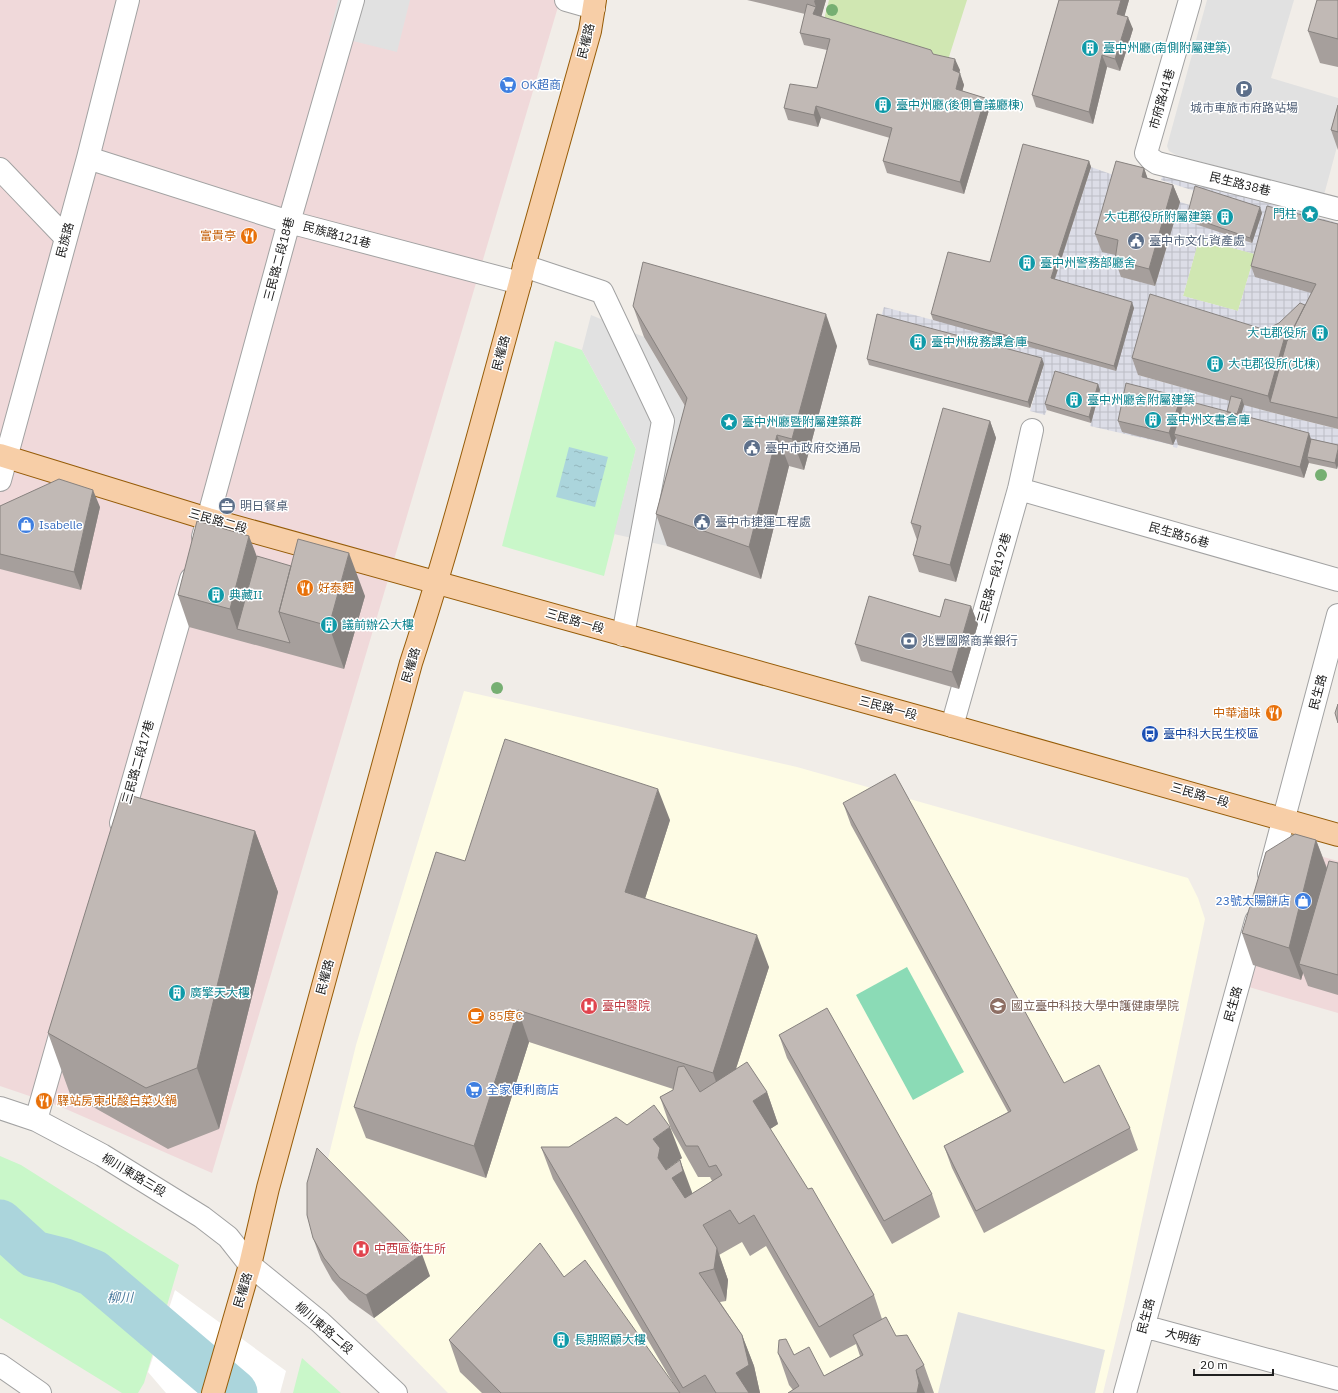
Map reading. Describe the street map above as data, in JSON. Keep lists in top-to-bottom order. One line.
{"streets":{"main road":["民權路","三民路二段","三民路一段"],"street":["市府路41巷","民生路38巷","民族路121巷","民族路","三民路二段18巷","民生路56巷","三民路一段192巷","民生路","三民路二段17巷","柳川東路三段","柳川東路二段","大明街"]},"crossings":[["民權路","民族路121巷"],["民權路","三民路二段"],["民權路","三民路一段"],["民權路","柳川東路三段"],["民權路","柳川東路二段"],["市府路41巷","民生路38巷"],["民族路121巷","民族路"],["民族路121巷","三民路二段18巷"],["民族路121巷","三民路一段"],["民族路","三民路二段"],["三民路二段18巷","三民路二段"],["三民路二段18巷","三民路二段17巷"],["三民路二段","三民路一段"],["三民路二段","三民路二段17巷"],["民生路56巷","三民路一段192巷"],["三民路一段192巷","三民路一段"],["三民路一段","民生路"],["民生路","大明街"],["柳川東路三段","柳川東路二段"]],"water":["柳川"],"places":{"building":["臺中州廳(南側附屬建築)","臺中州廳(後側會議廳棟)","大屯郡役所附屬建築","臺中州警務部廳舍","大屯郡役所","臺中州稅務課倉庫","大屯郡役所(北棟)","臺中州廳舍附屬建築","臺中州文書倉庫","典藏II","議前辦公大樓","廣擎天大樓","長期照顧大樓"],"supermarket":["OK超商","全家便利商店"],"parking":["城市車旅市府路站場"],"place":["門柱","臺中州廳暨附屬建築群"],"restaurant":["富貴亭","好泰麪","中華滷味","驛站房東北酸白菜火鍋"],"public building":["臺中市文化資產處","臺中市政府交通局","臺中市捷運工程處"],"office":["明日餐桌"],"shop":["Isabelle","23號太陽餅店"],"bank":["兆豐國際商業銀行"],"bus stop":["臺中科大民生校區"],"hospital":["臺中醫院","中西區衛生所"],"school or university":["國立臺中科技大學中護健康學院"],"cafe":["85度C"]},"scale_bar":"20 m"}
